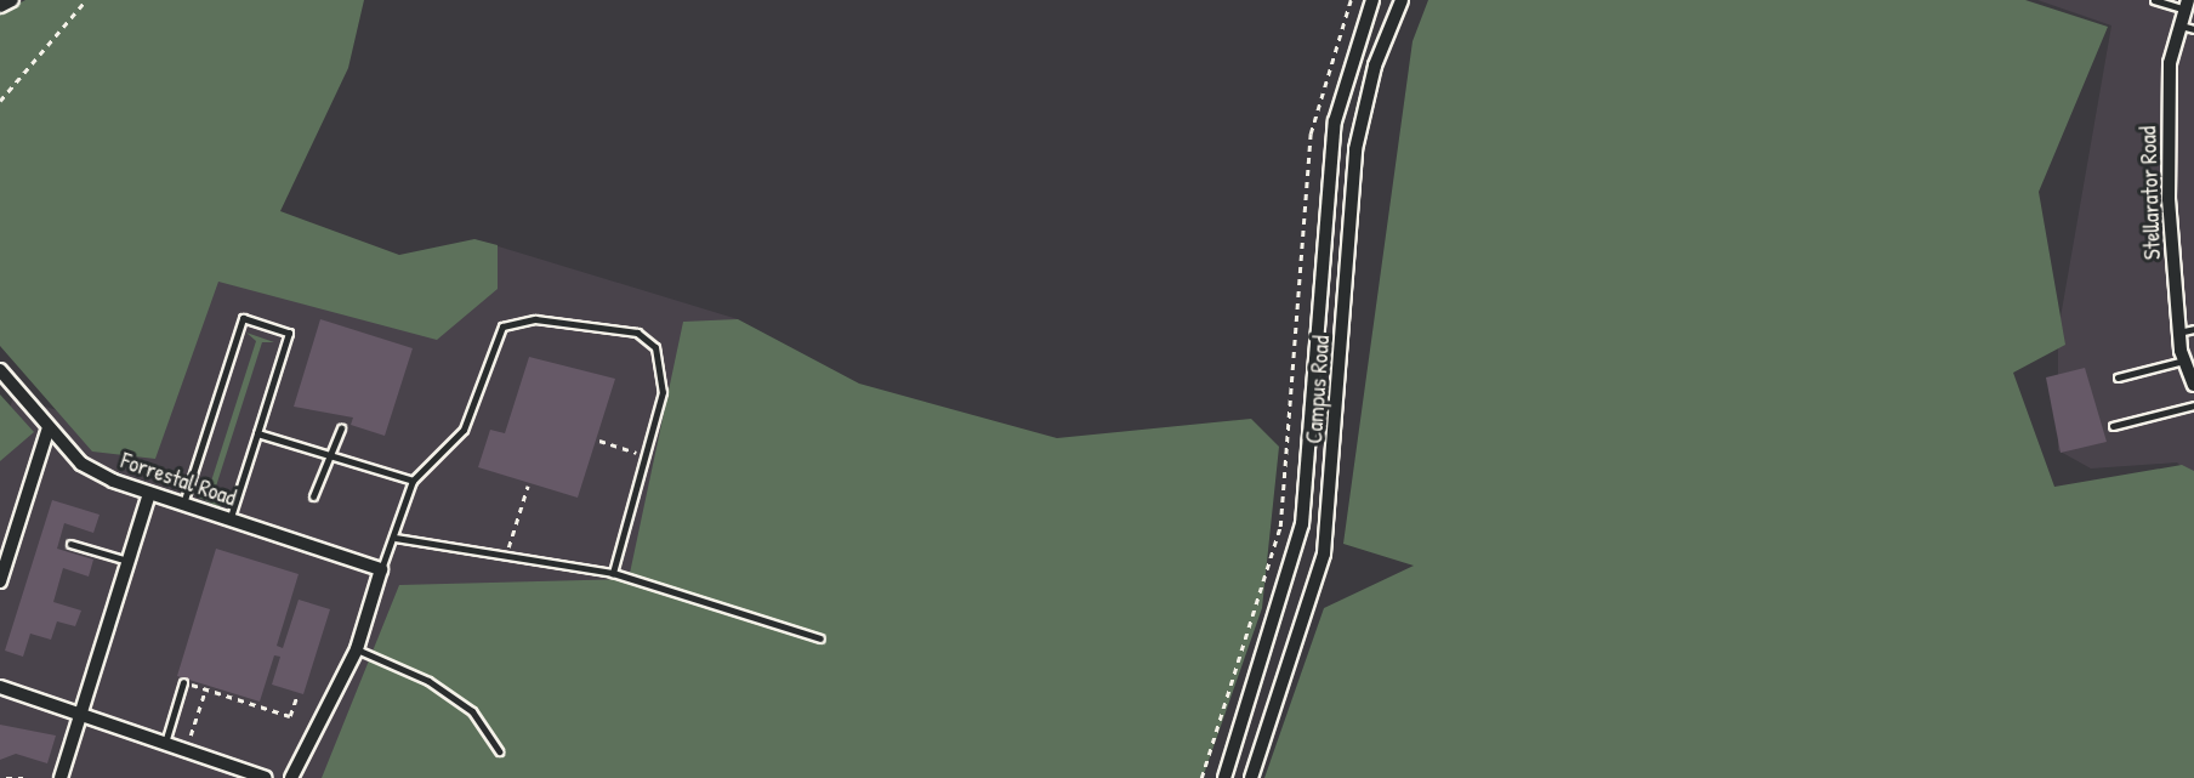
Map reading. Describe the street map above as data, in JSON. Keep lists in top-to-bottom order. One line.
{"streets":{"street":["Stellarator Road","Campus Road","Forrestal Road"]}}
